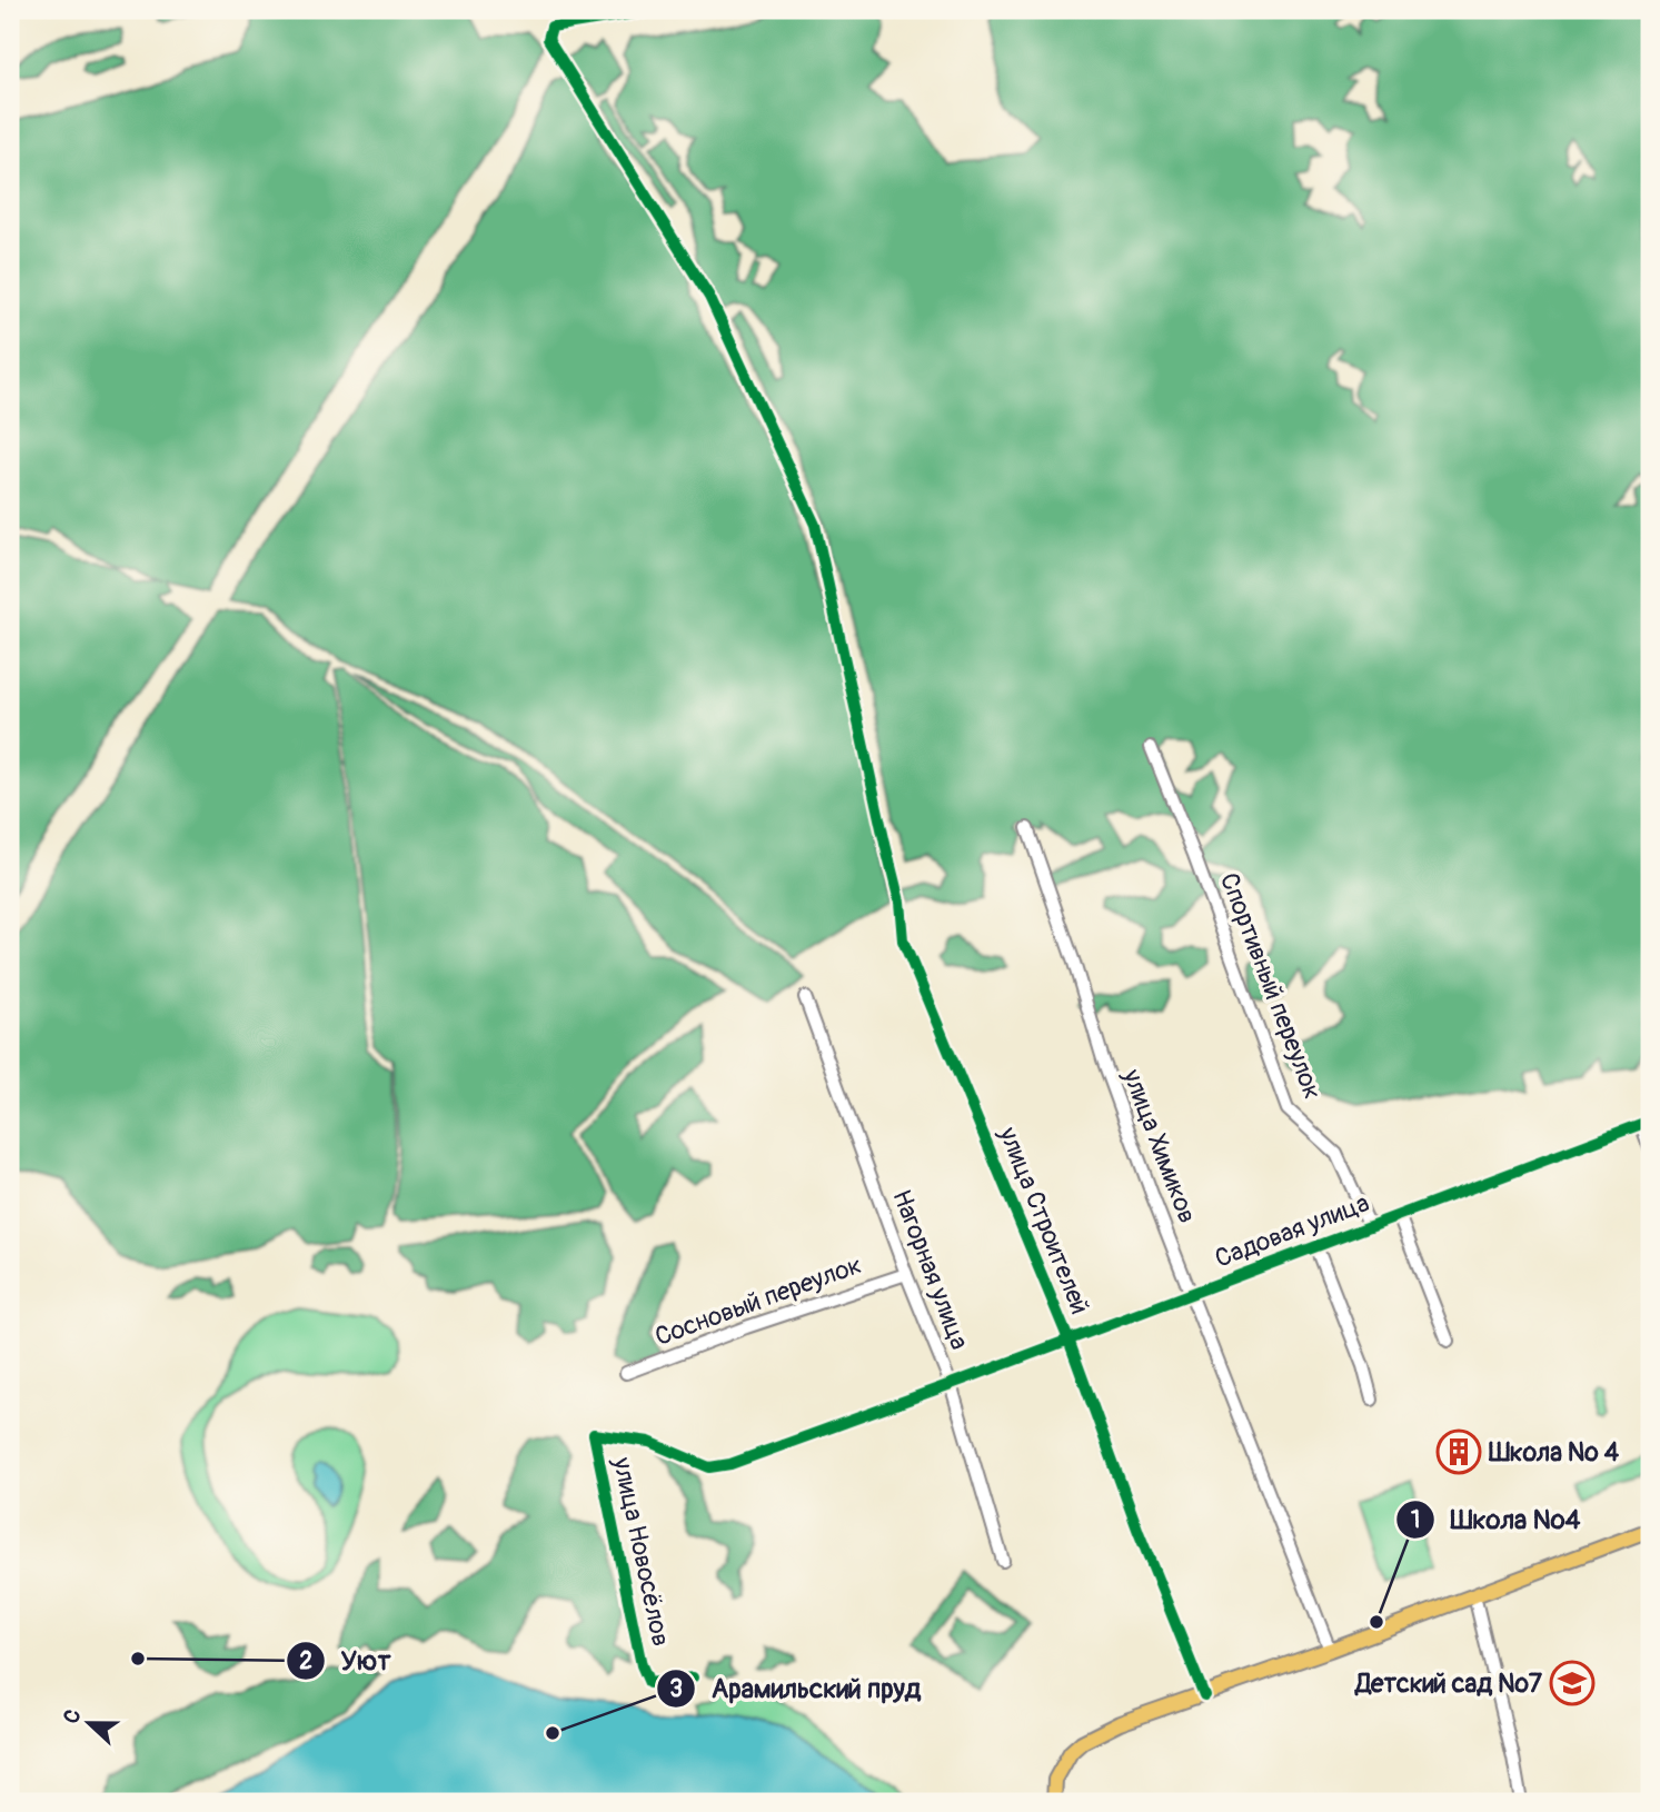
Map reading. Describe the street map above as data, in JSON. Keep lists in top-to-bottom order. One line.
{"streets":{"street":["Спортивный переулок","улица Химиков","улица Строителей","Садовая улица","Нагорная улица","Сосновый переулок","улица Новосёлов"]},"crossings":[["Спортивный переулок","Садовая улица"],["улица Химиков","Садовая улица"],["улица Строителей","Садовая улица"],["Садовая улица","Нагорная улица"],["Садовая улица","улица Новосёлов"],["Нагорная улица","Сосновый переулок"],["Нагорная улица","улица Новосёлов"]],"places":{"building":["Школа № 4"],"other":["Школа №4","Уют","Арамильский пруд"],"school or university":["Детский сад №7"]},"north":"left"}
